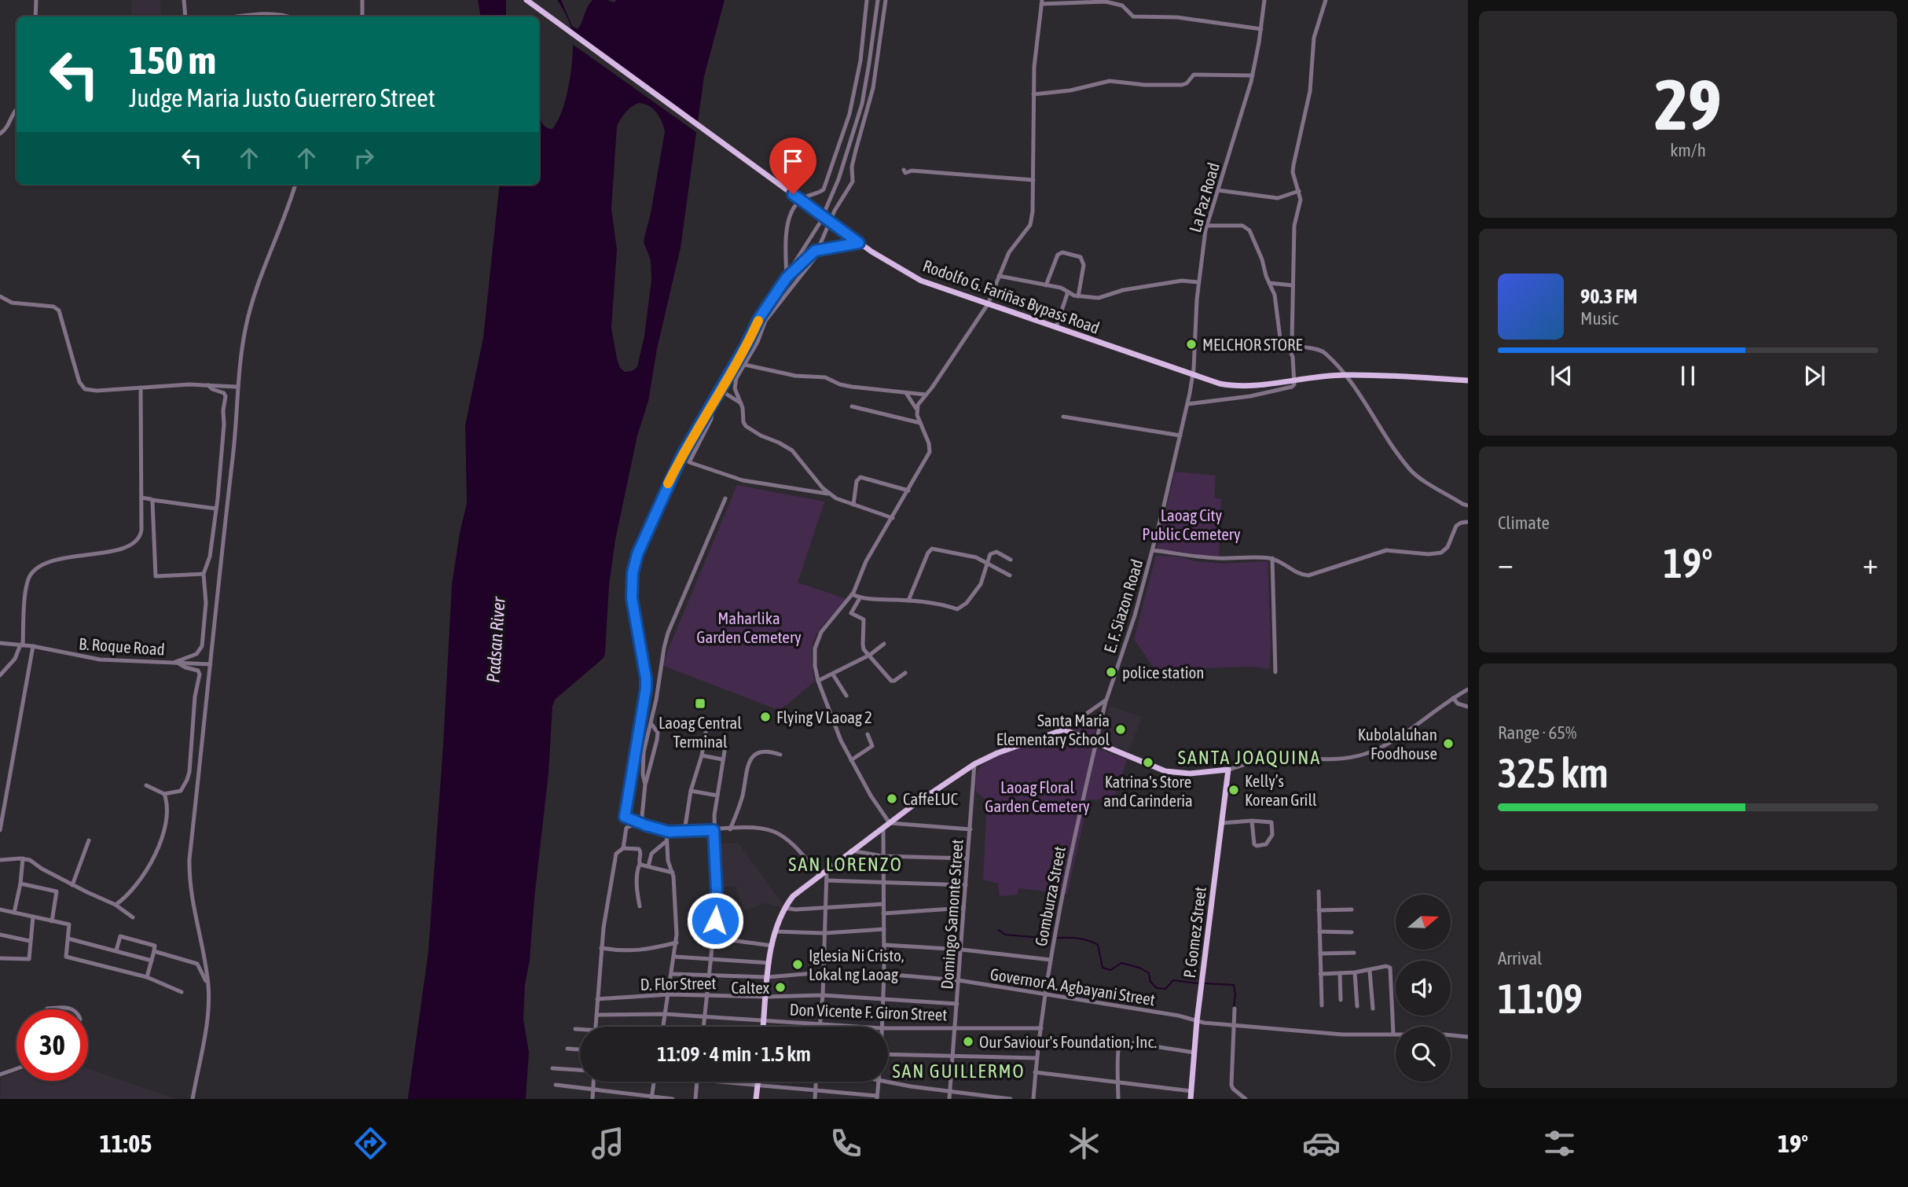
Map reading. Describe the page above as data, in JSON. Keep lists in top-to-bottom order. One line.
{"streets":{"main road":["Rodolfo G. Fariñas Bypass Road","P. Gomez Street"],"street":["La Paz Road","E. F. Siazon Road","B. Roque Road","Gomburza Street","Domingo Samonte Street","D. Flor Street","Governor A. Agbayani Street","Don Vicente F. Giron Street"]},"crossings":[["La Paz Road","Rodolfo G. Fariñas Bypass Road"],["La Paz Road","E. F. Siazon Road"],["E. F. Siazon Road","Gomburza Street"],["Gomburza Street","Governor A. Agbayani Street"],["Gomburza Street","Don Vicente F. Giron Street"],["Domingo Samonte Street","D. Flor Street"],["Domingo Samonte Street","Governor A. Agbayani Street"],["Domingo Samonte Street","Don Vicente F. Giron Street"],["P. Gomez Street","Governor A. Agbayani Street"]],"districts":["SANTA JOAQUINA","SAN LORENZO","SAN GUILLERMO"],"water":["Padsan River"],"parks":["Laoag City Public Cemetery","Maharlika Garden Cemetery","Laoag Floral Garden Cemetery"],"places":{"other":["MELCHOR STORE","police station","Flying V Laoag 2","Santa Maria Elementary School","Kubolaluhan Foodhouse","Katrina's Store and Carinderia","Kelly’s Korean Grill","CaffeLUC","Iglesia Ni Cristo, Lokal ng Laoag","Caltex","Our Saviour's Foundation, Inc."],"transit":["Laoag Central Terminal"]},"north":"right","page":{"tile":[["29","km/h"],"Climate",["Range · 65%","325 km"],["Arrival","11:09"]],"turn":["150 m","Judge Maria Justo Guerrero Street"],"song":["90.3 FM","Music"],"heat":["−","19°","+"],"limit":"30","trip":"11:09 · 4 min · 1.5 km","tabs":["11:05","19°"]}}
